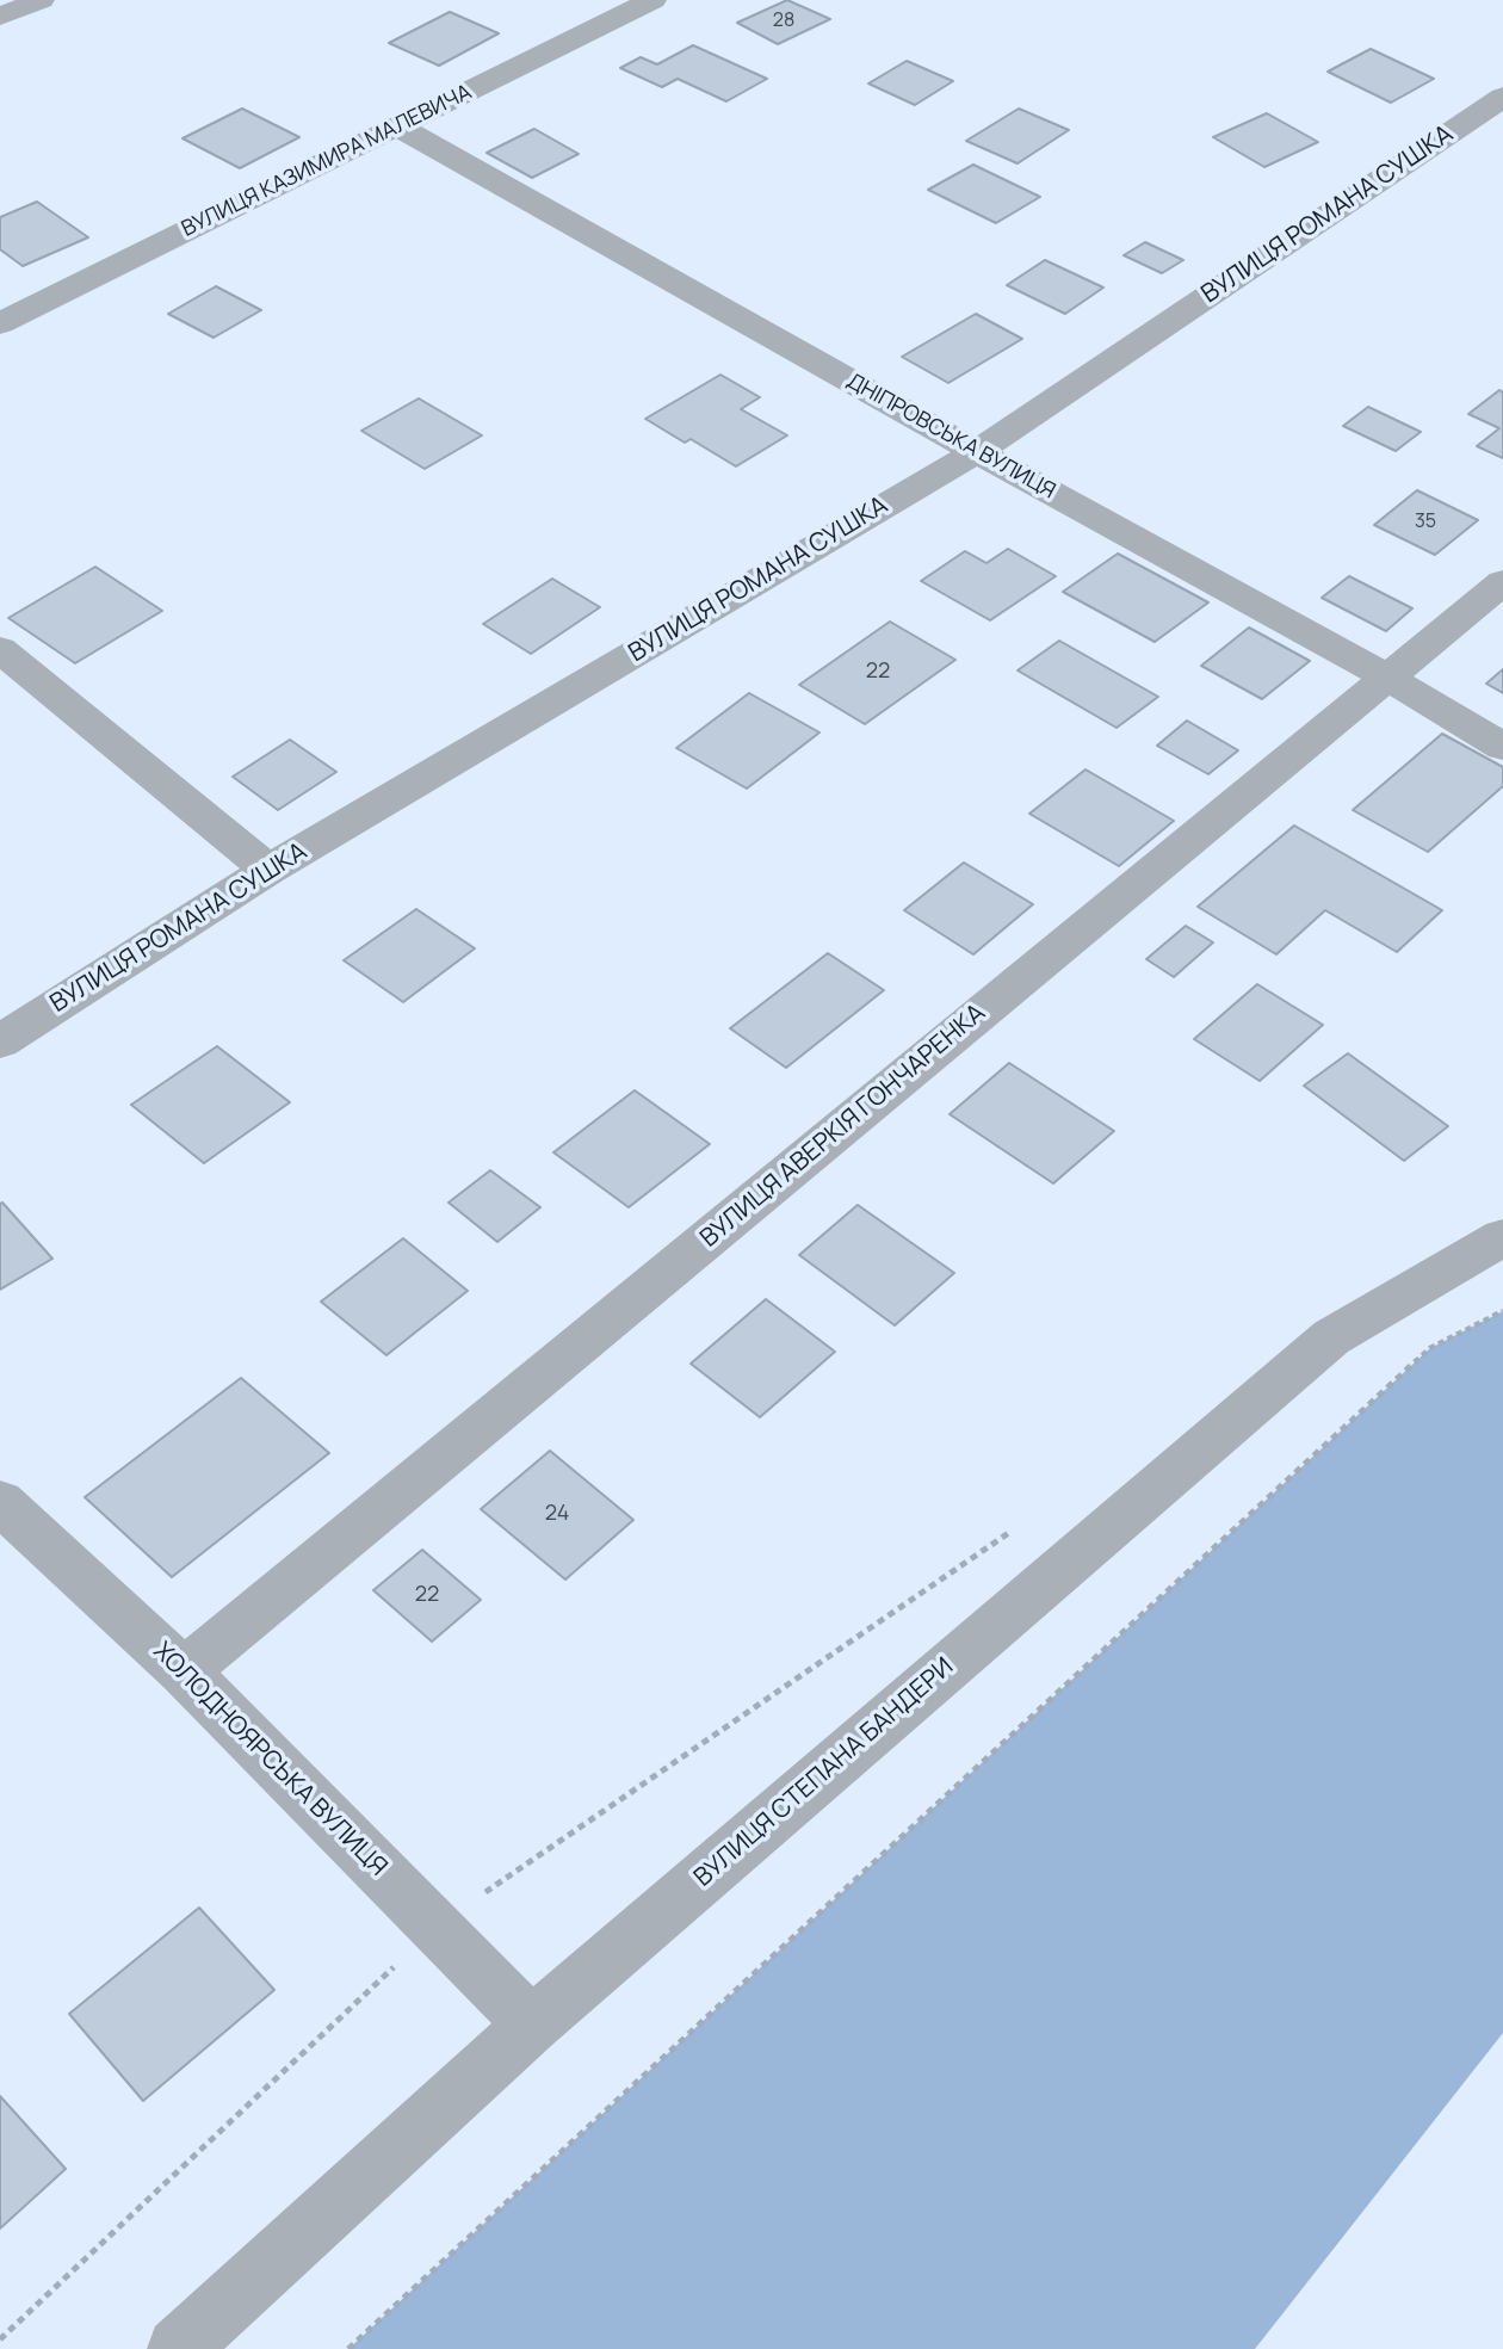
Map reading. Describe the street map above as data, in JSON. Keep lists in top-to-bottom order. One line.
{"streets":{"street":["ВУЛИЦЯ КАЗИМИРА МАЛЕВИЧА","ВУЛИЦЯ РОМАНА СУШКА","ДНІПРОВСЬКА ВУЛИЦЯ","ВУЛИЦЯ АВЕРКІЯ ГОНЧАРЕНКА","ХОЛОДНОЯРСЬКА ВУЛИЦЯ","ВУЛИЦЯ СТЕПАНА БАНДЕРИ"]},"crossings":[["ВУЛИЦЯ КАЗИМИРА МАЛЕВИЧА","ДНІПРОВСЬКА ВУЛИЦЯ"],["ВУЛИЦЯ РОМАНА СУШКА","ДНІПРОВСЬКА ВУЛИЦЯ"],["ДНІПРОВСЬКА ВУЛИЦЯ","ВУЛИЦЯ АВЕРКІЯ ГОНЧАРЕНКА"],["ВУЛИЦЯ АВЕРКІЯ ГОНЧАРЕНКА","ХОЛОДНОЯРСЬКА ВУЛИЦЯ"],["ХОЛОДНОЯРСЬКА ВУЛИЦЯ","ВУЛИЦЯ СТЕПАНА БАНДЕРИ"]],"house_numbers":["28","35","22","24","22"]}
